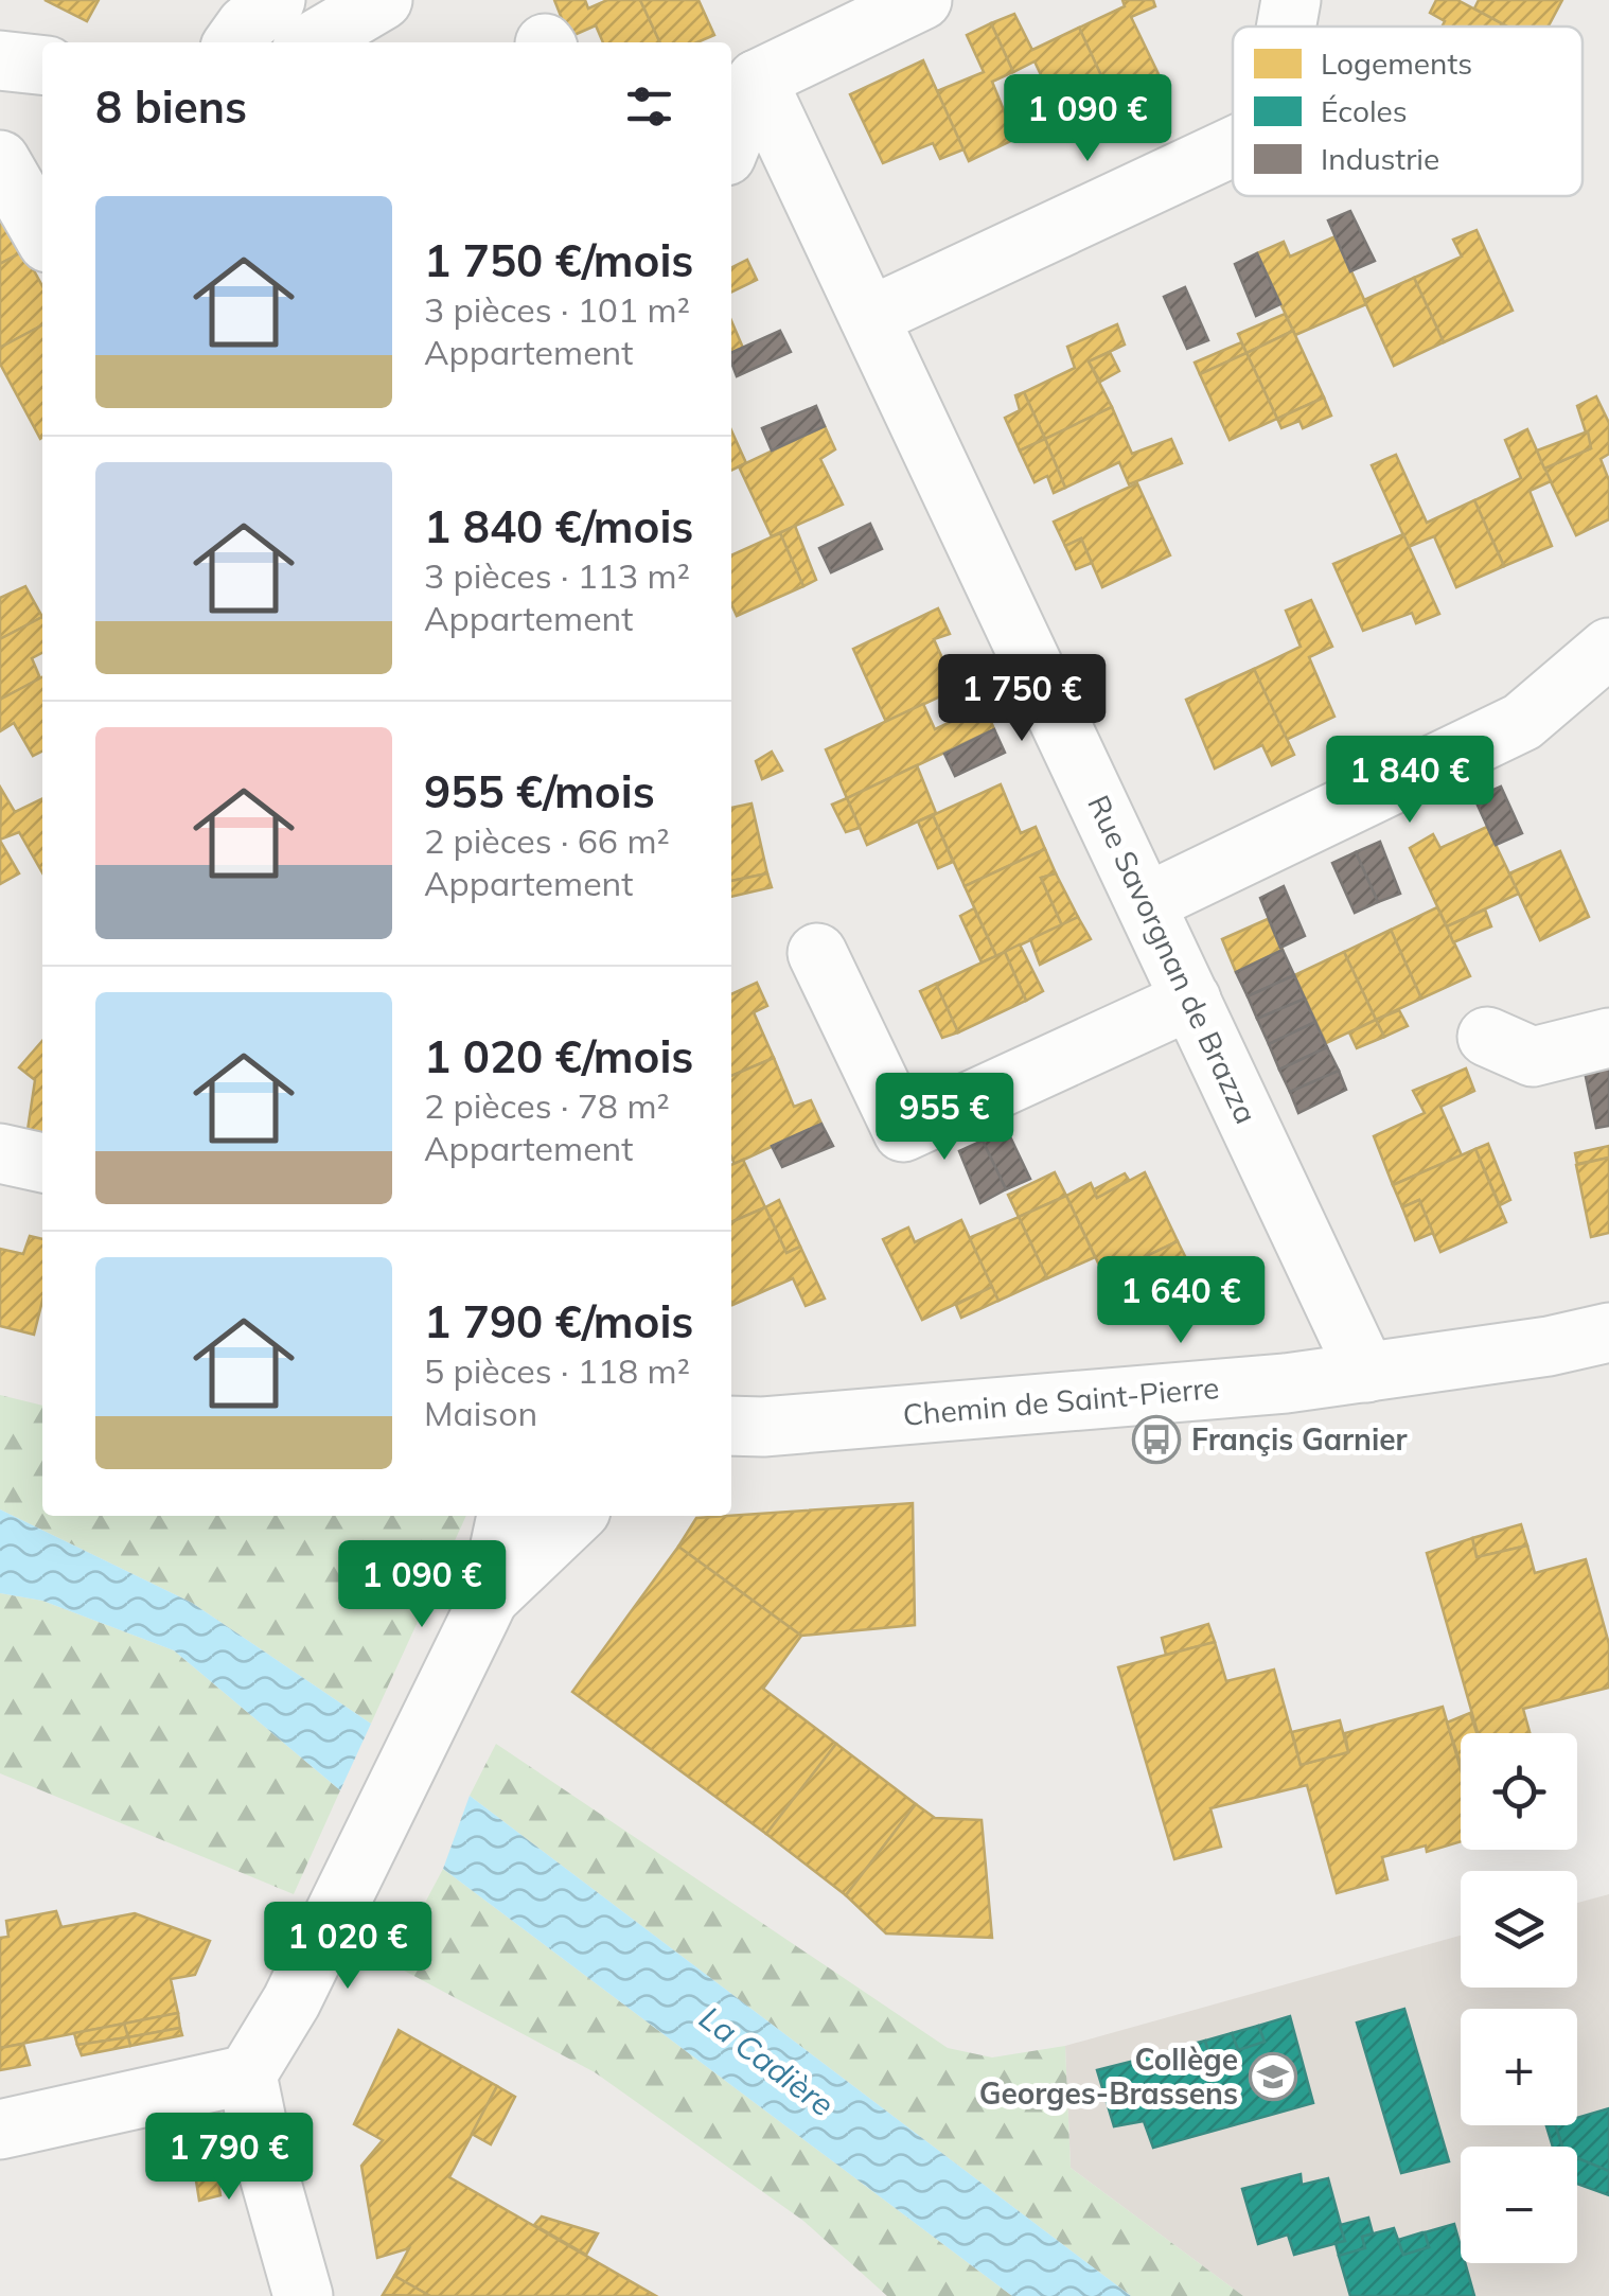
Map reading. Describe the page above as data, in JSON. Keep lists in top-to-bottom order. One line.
{"streets":{"street":["Rue Savorgnan de Brazza","Chemin de Saint-Pierre"]},"crossings":[["Rue Savorgnan de Brazza","Chemin de Saint-Pierre"]],"water":["La Cadière"],"places":{"bus stop":["Françis Garnier"],"school or university":["Collège Georges-Brassens"]},"legend":["Logements","Écoles","Industrie"],"page":{"heading":"8 biens","price":["1 090 €","1 750 €","1 840 €","955 €","1 640 €","1 090 €","1 020 €","1 790 €"],"list":[{"name":"1 750 €/mois","note":"3 pièces · 101 m² · Appartement"},{"name":"1 840 €/mois","note":"3 pièces · 113 m² · Appartement"},{"name":"955 €/mois","note":"2 pièces · 66 m² · Appartement"},{"name":"1 020 €/mois","note":"2 pièces · 78 m² · Appartement"},{"name":"1 790 €/mois","note":"5 pièces · 118 m² · Maison"}],"map_buttons":["+","−"]}}
